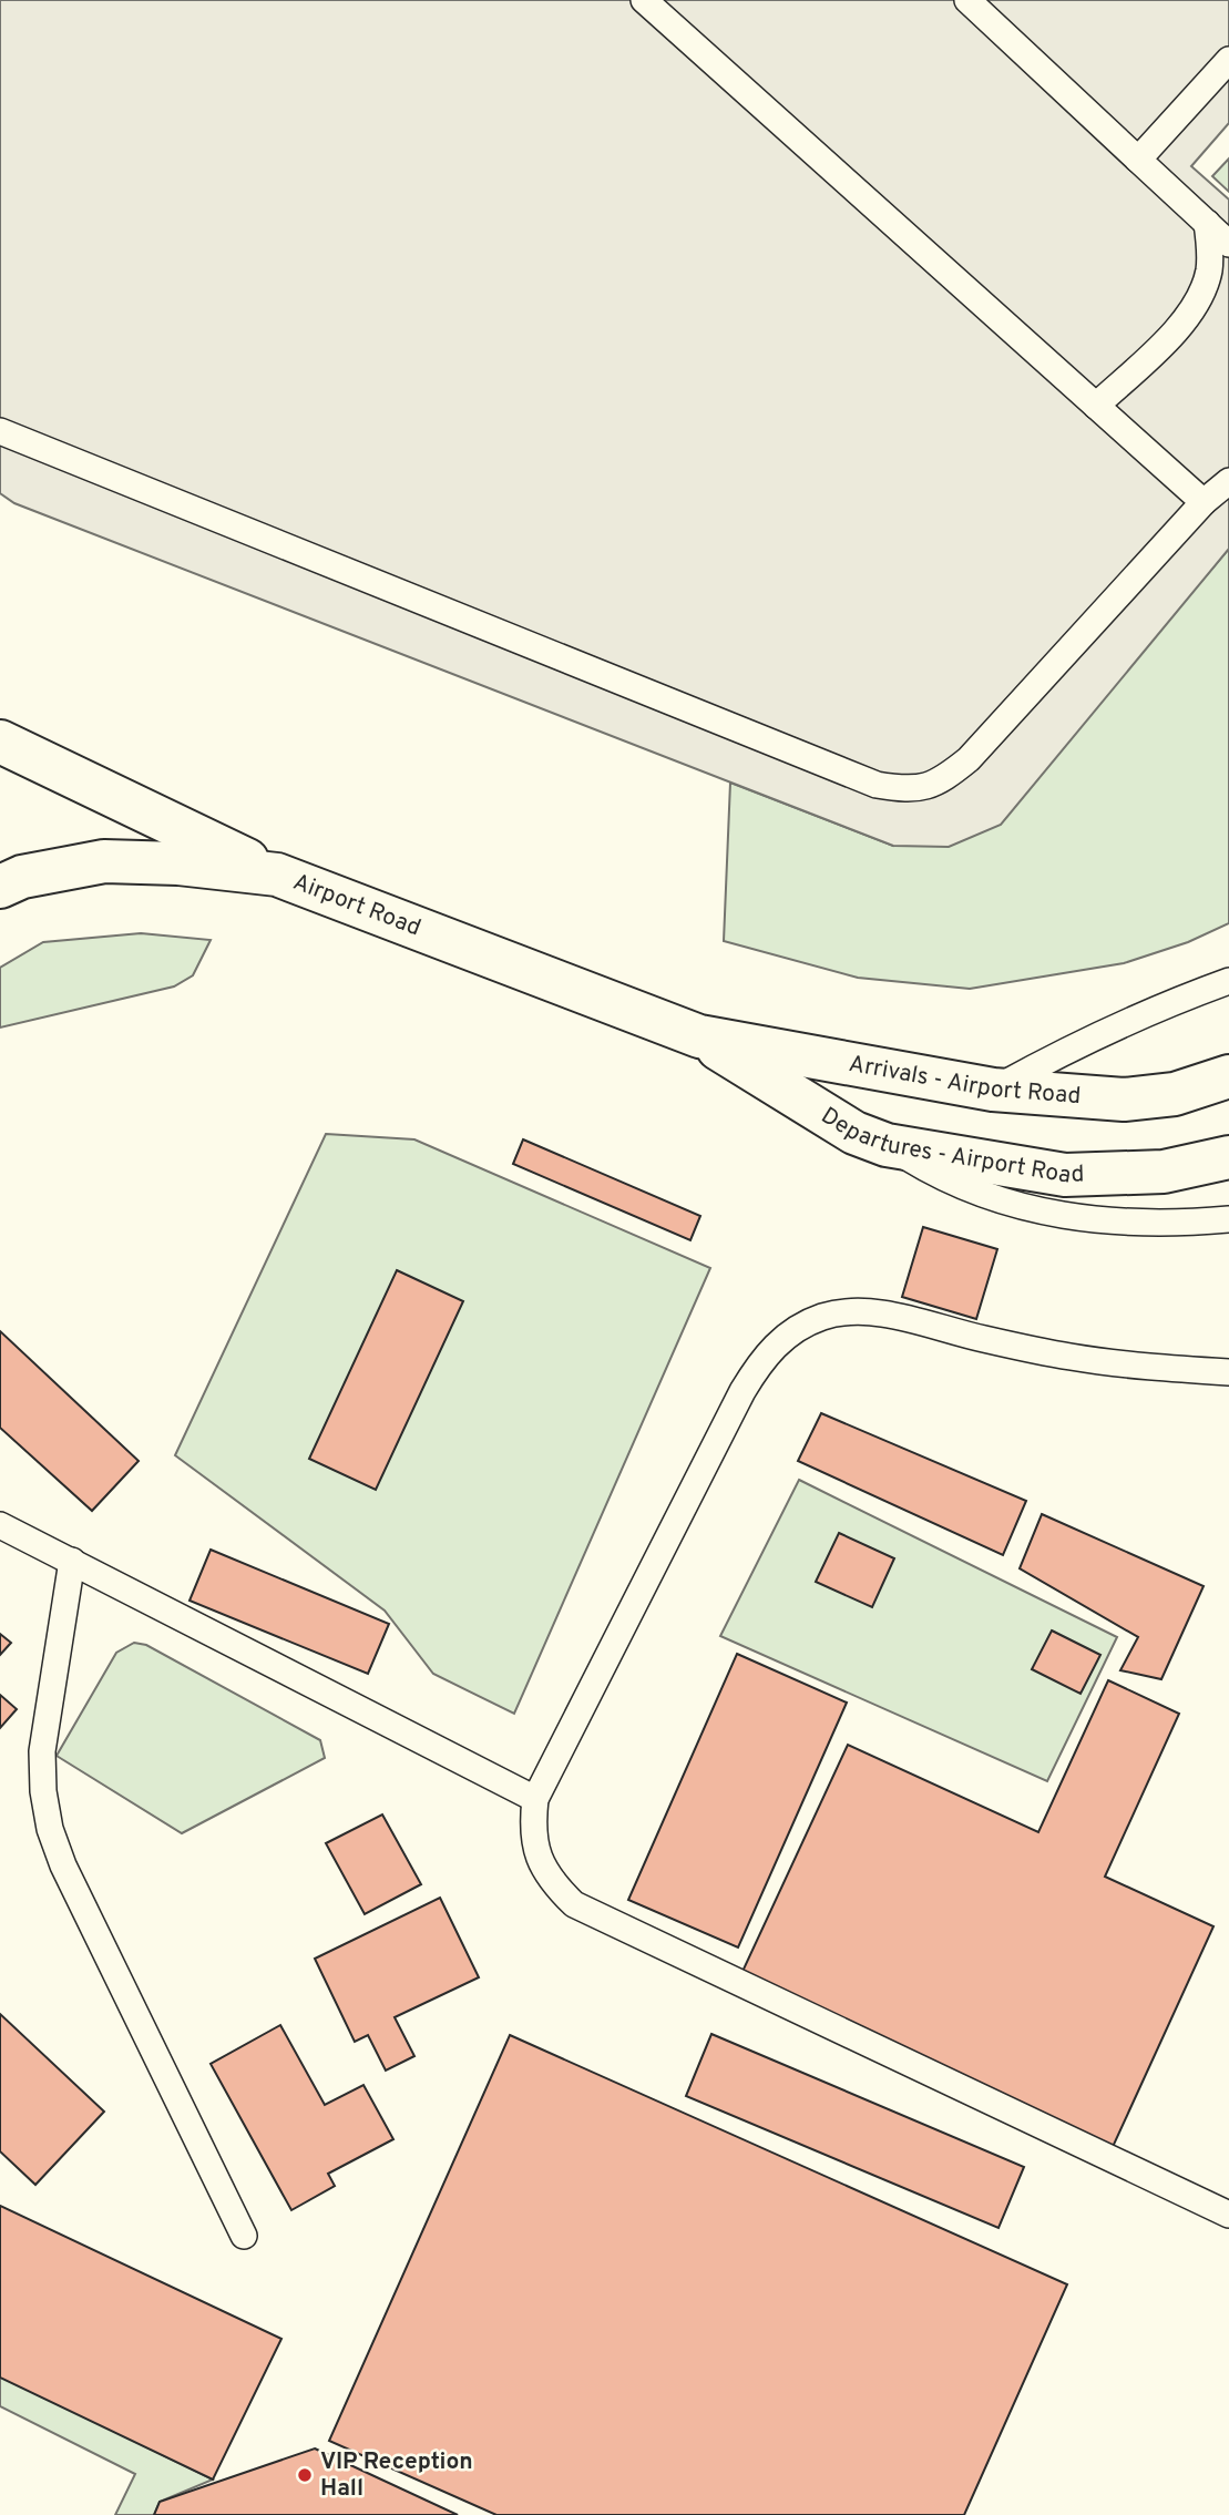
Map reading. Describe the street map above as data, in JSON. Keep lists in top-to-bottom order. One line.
{"streets":{"main road":["Airport Road","Arrivals - Airport Road","Departures - Airport Road"]},"crossings":[["Airport Road","Arrivals - Airport Road"],["Airport Road","Departures - Airport Road"],["Arrivals - Airport Road","Departures - Airport Road"]],"places":["VIP Reception Hall"]}
